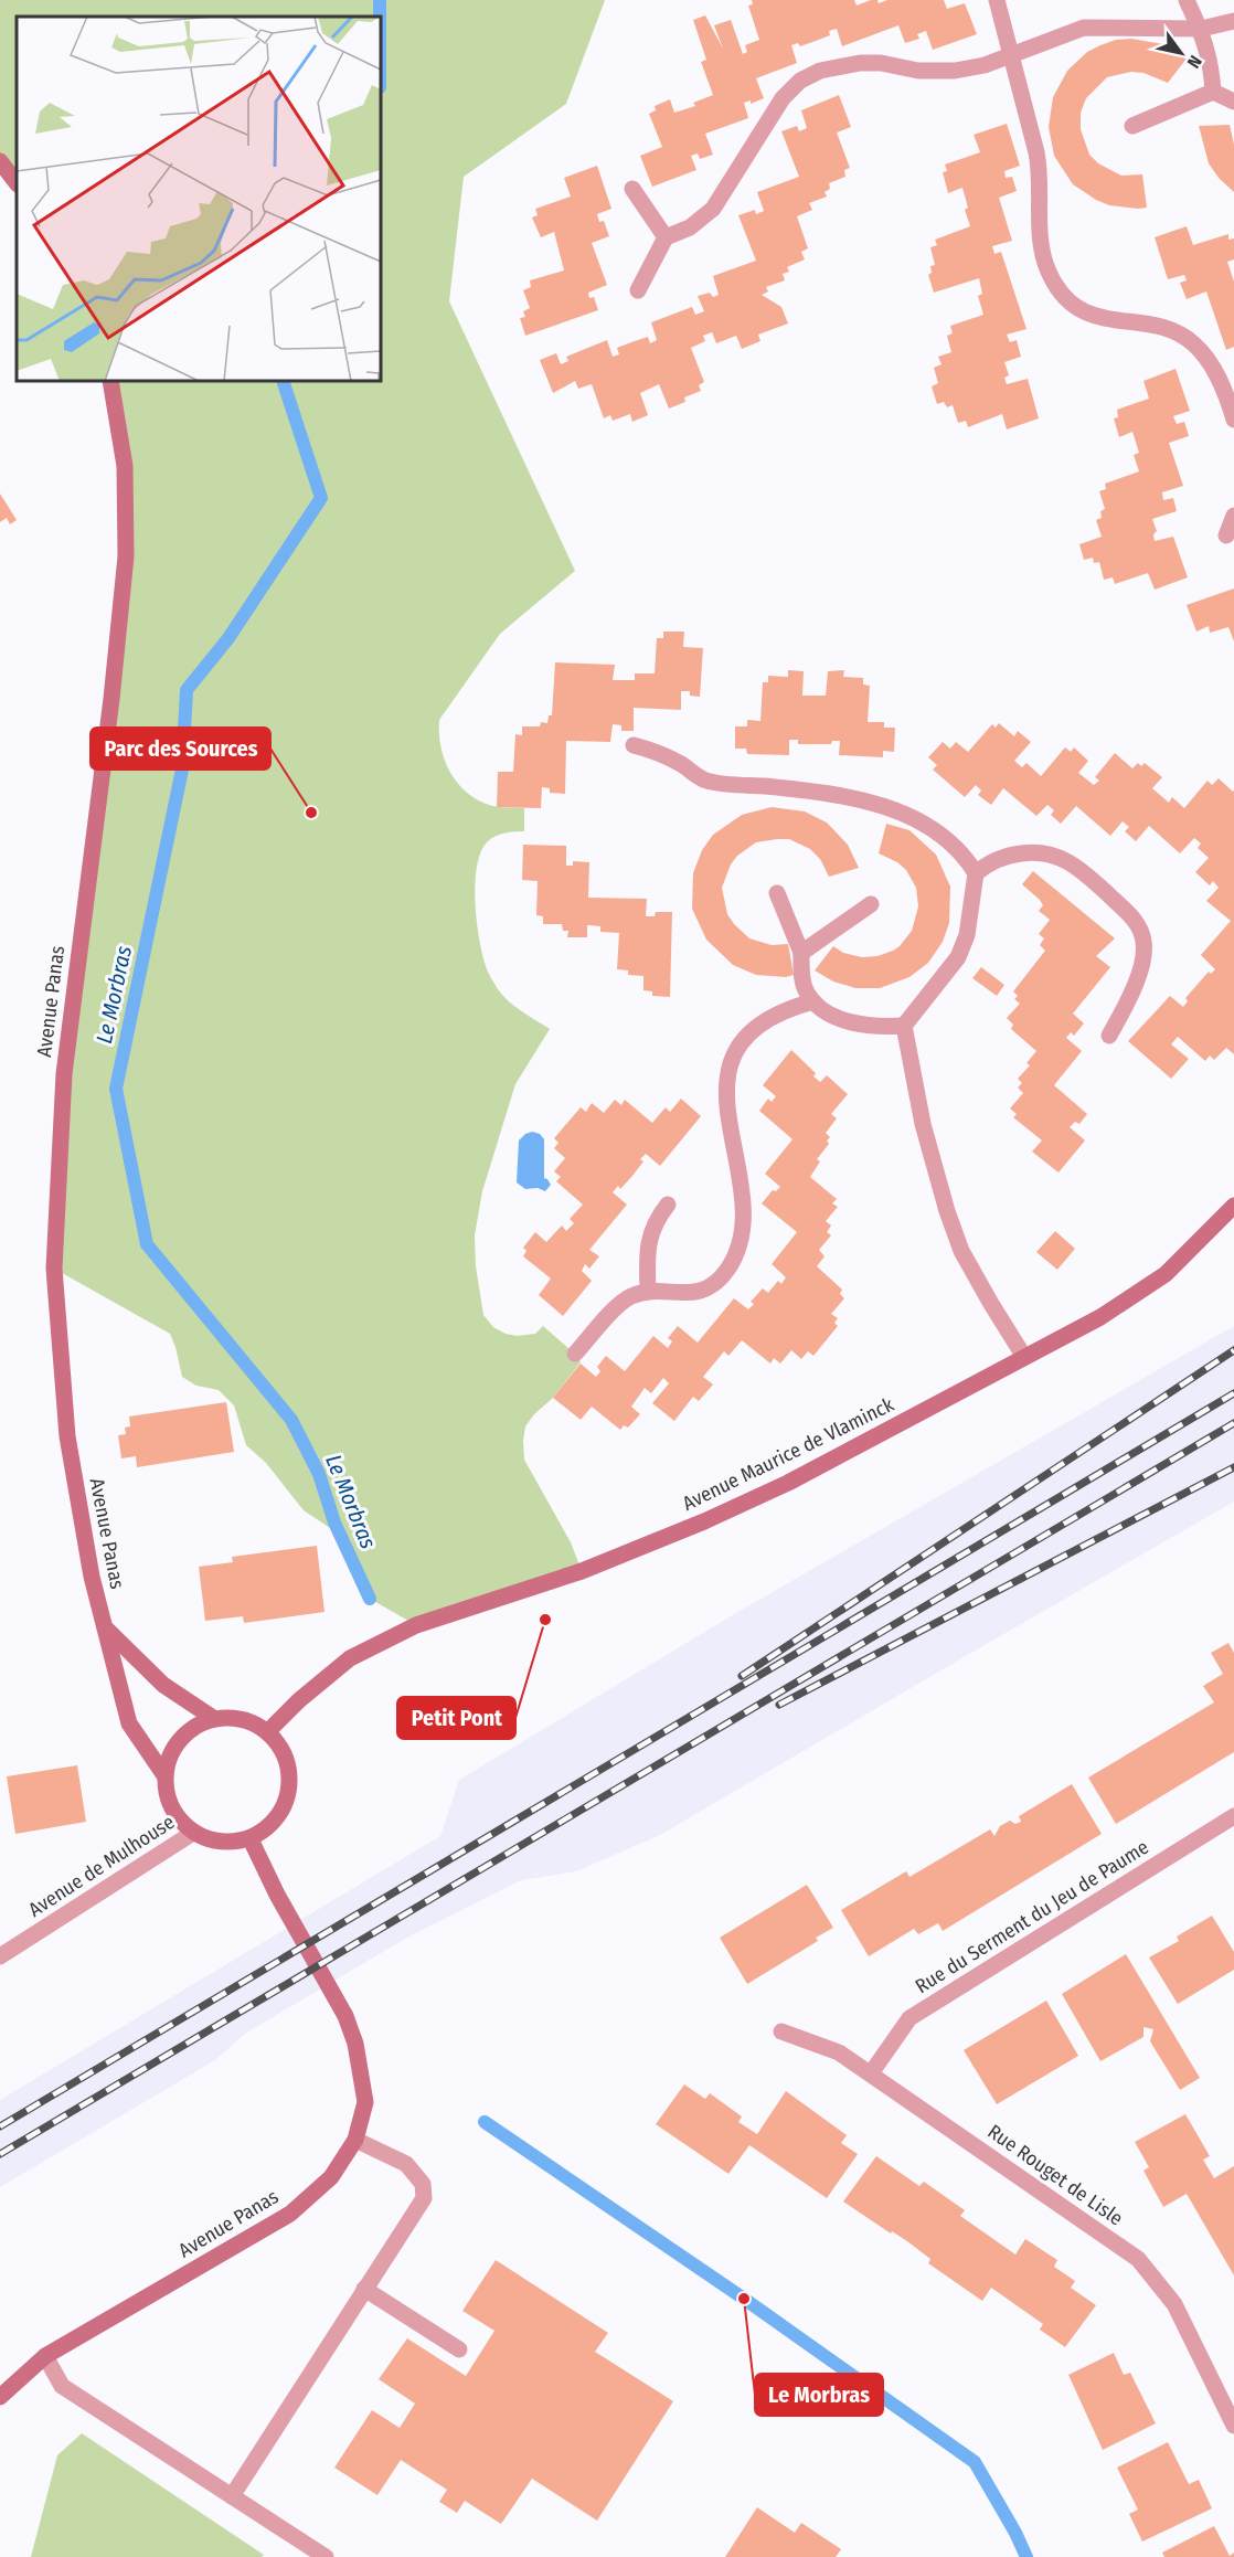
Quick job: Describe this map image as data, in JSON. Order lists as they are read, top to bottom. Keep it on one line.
{"streets":{"street":["Avenue Panas","Avenue Maurice de Vlaminck","Avenue de Mulhouse","Rue du Serment du Jeu de Paume","Rue Rouget de Lisle"]},"crossings":[["Avenue Panas","Avenue Maurice de Vlaminck"],["Avenue Panas","Avenue de Mulhouse"],["Avenue Maurice de Vlaminck","Avenue de Mulhouse"],["Rue du Serment du Jeu de Paume","Rue Rouget de Lisle"]],"water":["Le Morbras"],"places":["Parc des Sources","Petit Pont","Le Morbras"],"north":"bottom right"}
